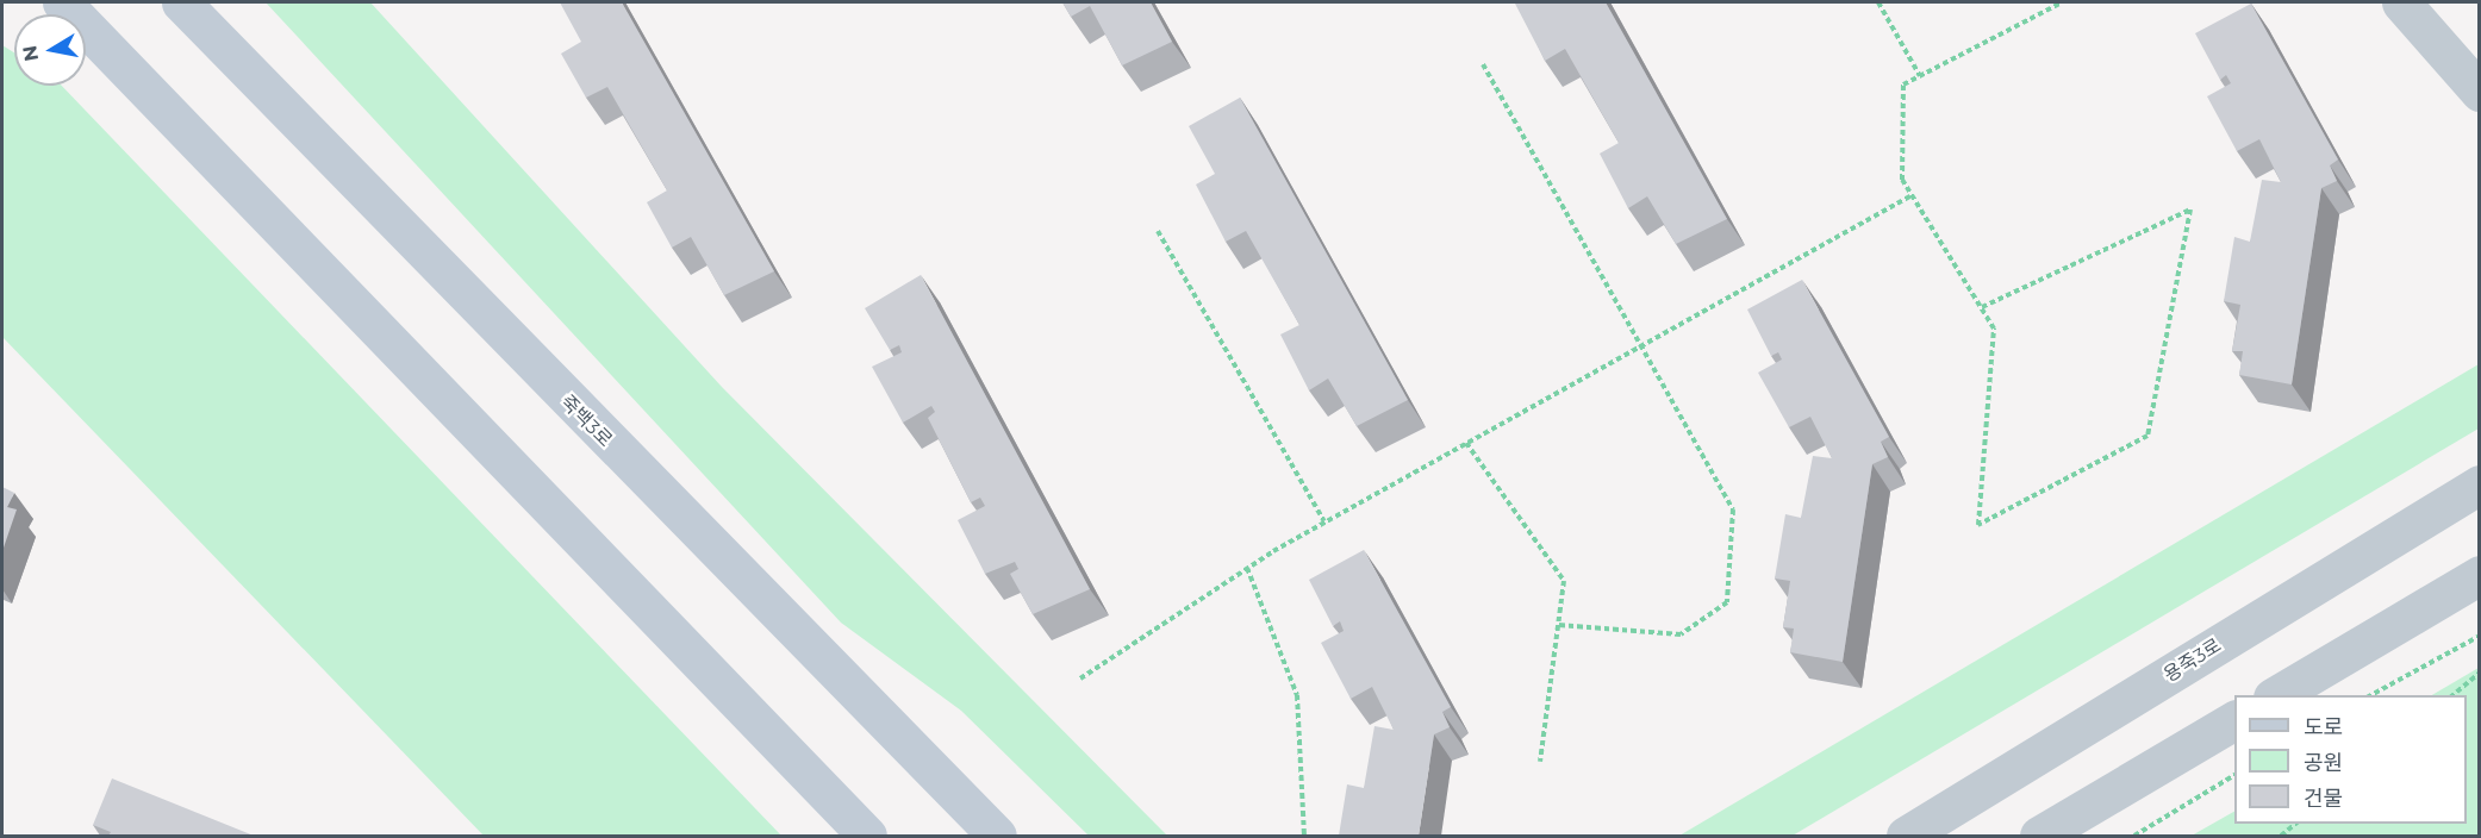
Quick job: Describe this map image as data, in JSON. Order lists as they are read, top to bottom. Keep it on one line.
{"streets":{"main road":["죽백3로"],"street":["용죽3로"]},"legend":["도로","공원","건물"],"north":"left"}
